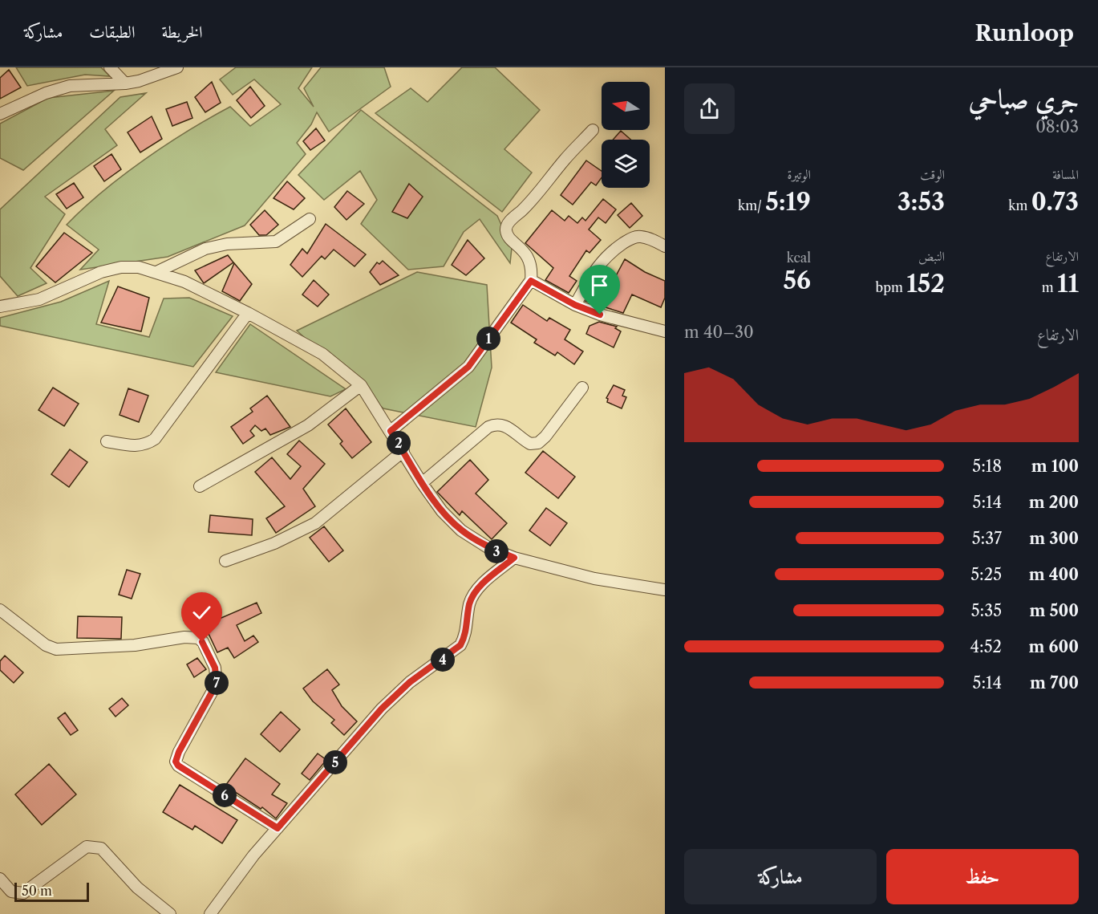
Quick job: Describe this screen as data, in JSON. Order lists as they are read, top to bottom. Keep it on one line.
{"scale_bar":"50 m","north":"left","page":{"header":"Runloop","nav":["الخريطة","الطبقات","مشاركة"],"heading":["جري صباحي","08:03"],"stats":[["المسافة","0.73 km"],["الوقت","3:53"],["الوتيرة","5:19 /km"],["الارتفاع","11 m"],["النبض","152 bpm"],["kcal","56"]],"chart":["الارتفاع","30–40 m"],"pins":["1","2","3","4","7","5","6"],"list":[{"name":"100 m","note":"5:18"},{"name":"200 m","note":"5:14"},{"name":"300 m","note":"5:37"},{"name":"400 m","note":"5:25"},{"name":"500 m","note":"5:35"},{"name":"600 m","note":"4:52"},{"name":"700 m","note":"5:14"}],"buttons":["حفظ","مشاركة"],"scale":"50 m"}}
